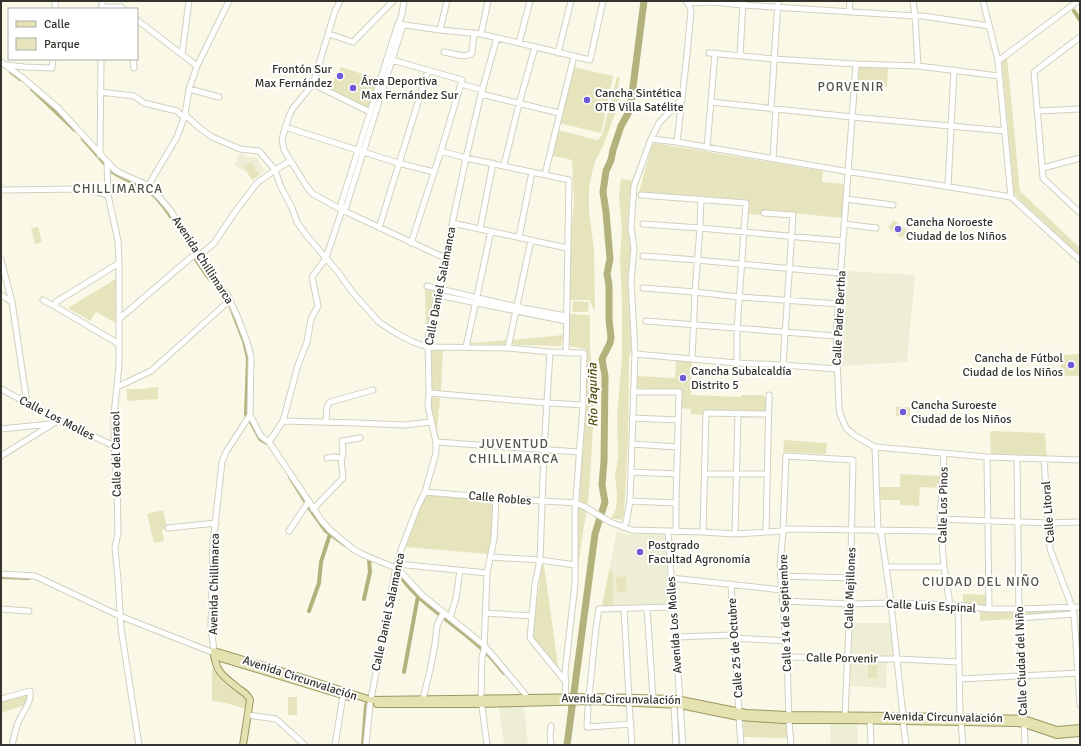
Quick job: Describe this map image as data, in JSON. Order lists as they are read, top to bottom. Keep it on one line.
{"streets":{"main road":["Avenida Chillimarca","Avenida Circunvalación"],"street":["Calle Daniel Salamanca","Calle Padre Bertha","Calle Los Molles","Calle del Caracol","Calle Robles","Calle Los Pinos","Calle Litoral","Calle Mejillones","Calle Luis Espinal","Calle 14 de Septiembre","Avenida Los Molles","Calle 25 de Octubre","Calle Porvenir","Calle Ciudad del Niño"]},"crossings":[["Avenida Chillimarca","Calle Daniel Salamanca"],["Avenida Chillimarca","Calle del Caracol"],["Avenida Chillimarca","Avenida Circunvalación"],["Calle Daniel Salamanca","Calle Robles"],["Calle Daniel Salamanca","Avenida Circunvalación"],["Calle Padre Bertha","Calle Los Pinos"],["Calle Padre Bertha","Calle Litoral"],["Calle Padre Bertha","Calle Ciudad del Niño"],["Calle Los Molles","Calle del Caracol"],["Calle del Caracol","Avenida Circunvalación"],["Calle Los Pinos","Calle Luis Espinal"],["Calle Litoral","Calle Luis Espinal"],["Calle Mejillones","Calle Luis Espinal"],["Calle Mejillones","Calle 14 de Septiembre"],["Calle Mejillones","Calle Porvenir"],["Calle Mejillones","Avenida Circunvalación"],["Calle Luis Espinal","Calle 14 de Septiembre"],["Calle Luis Espinal","Calle Ciudad del Niño"],["Calle 14 de Septiembre","Calle Porvenir"],["Calle 14 de Septiembre","Avenida Circunvalación"],["Avenida Los Molles","Avenida Circunvalación"],["Calle 25 de Octubre","Avenida Circunvalación"],["Calle Ciudad del Niño","Avenida Circunvalación"]],"districts":["PORVENIR","CHILLIMARCA","JUVENTUD CHILLIMARCA","CIUDAD DEL NIÑO"],"water":["Río Taquiña"],"places":["Frontón Sur Max Fernández","Área Deportiva Max Fernández Sur","Cancha Sintética OTB Villa Satélite","Cancha Noroeste Ciudad de los Niños","Cancha de Fútbol Ciudad de los Niños","Cancha Subalcaldía Distrito 5","Cancha Suroeste Ciudad de los Niños","Postgrado Facultad Agronomía"],"legend":["Calle","Parque"]}
